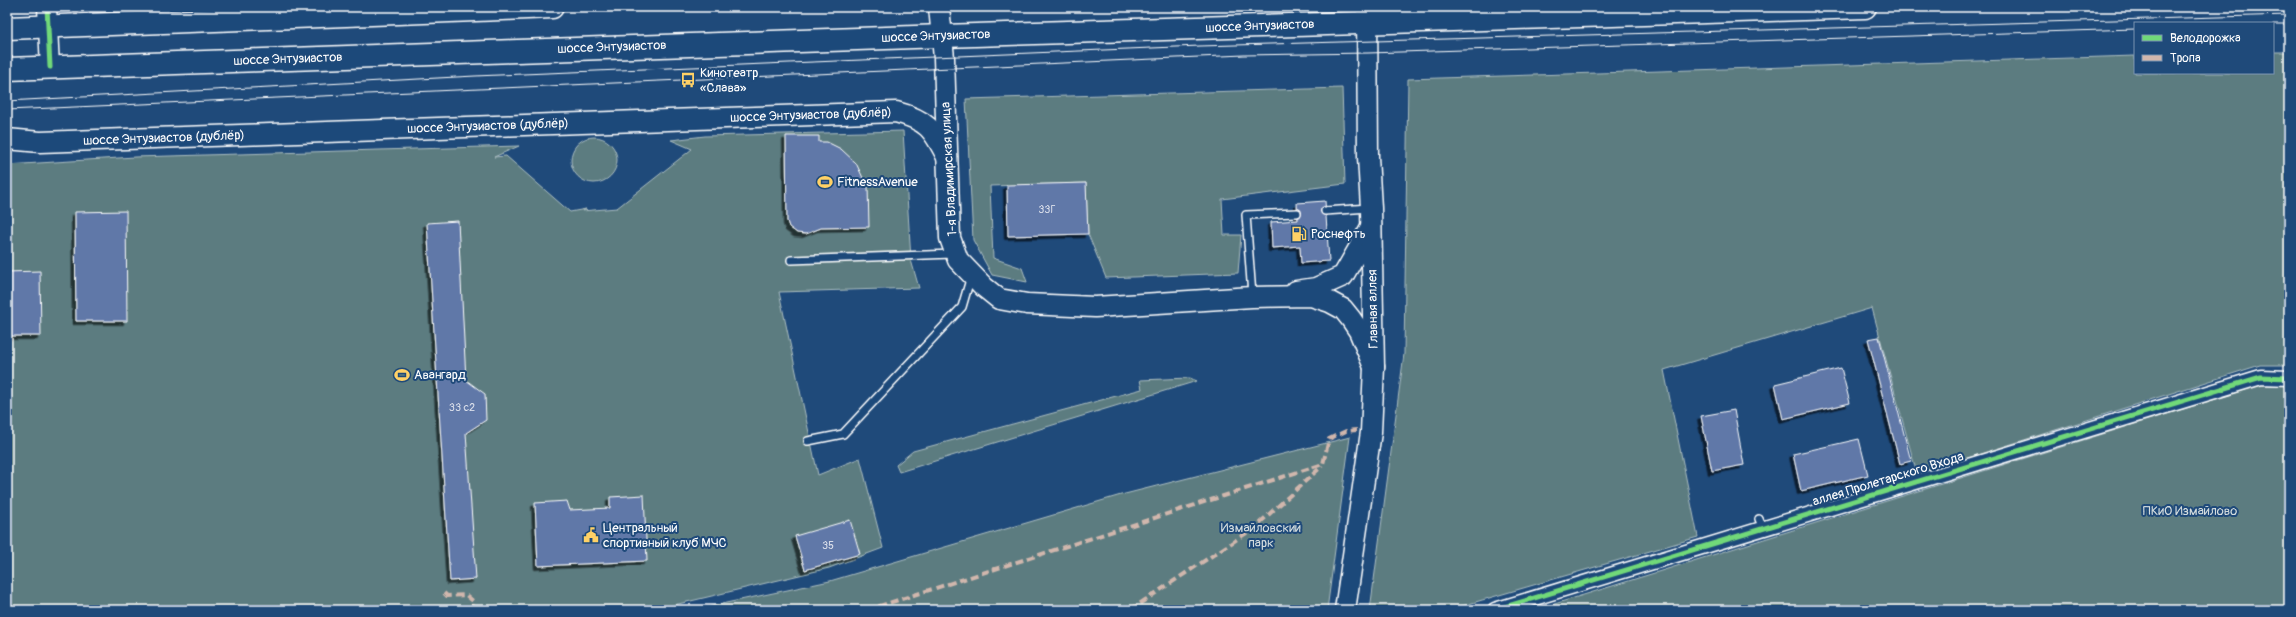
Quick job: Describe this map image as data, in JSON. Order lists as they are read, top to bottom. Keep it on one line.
{"streets":{"main road":["шоссе Энтузиастов","шоссе Энтузиастов (дублёр)","1-я Владимирская улица","Главная аллея"],"street":["аллея Пролетарского Входа"]},"crossings":[["шоссе Энтузиастов","1-я Владимирская улица"],["шоссе Энтузиастов","Главная аллея"],["шоссе Энтузиастов (дублёр)","1-я Владимирская улица"],["1-я Владимирская улица","Главная аллея"]],"parks":["ПКиО Измайлово","Измайловский парк"],"places":{"bus stop":["Кинотеатр «Слава»"],"sports":["FitnessAvenue","Авангард"],"fuel station":["Роснефть"],"public building":["Центральный спортивный клуб МЧС"]},"house_numbers":["33Г","33 с2","35"],"legend":["Велодорожка","Тропа"]}
